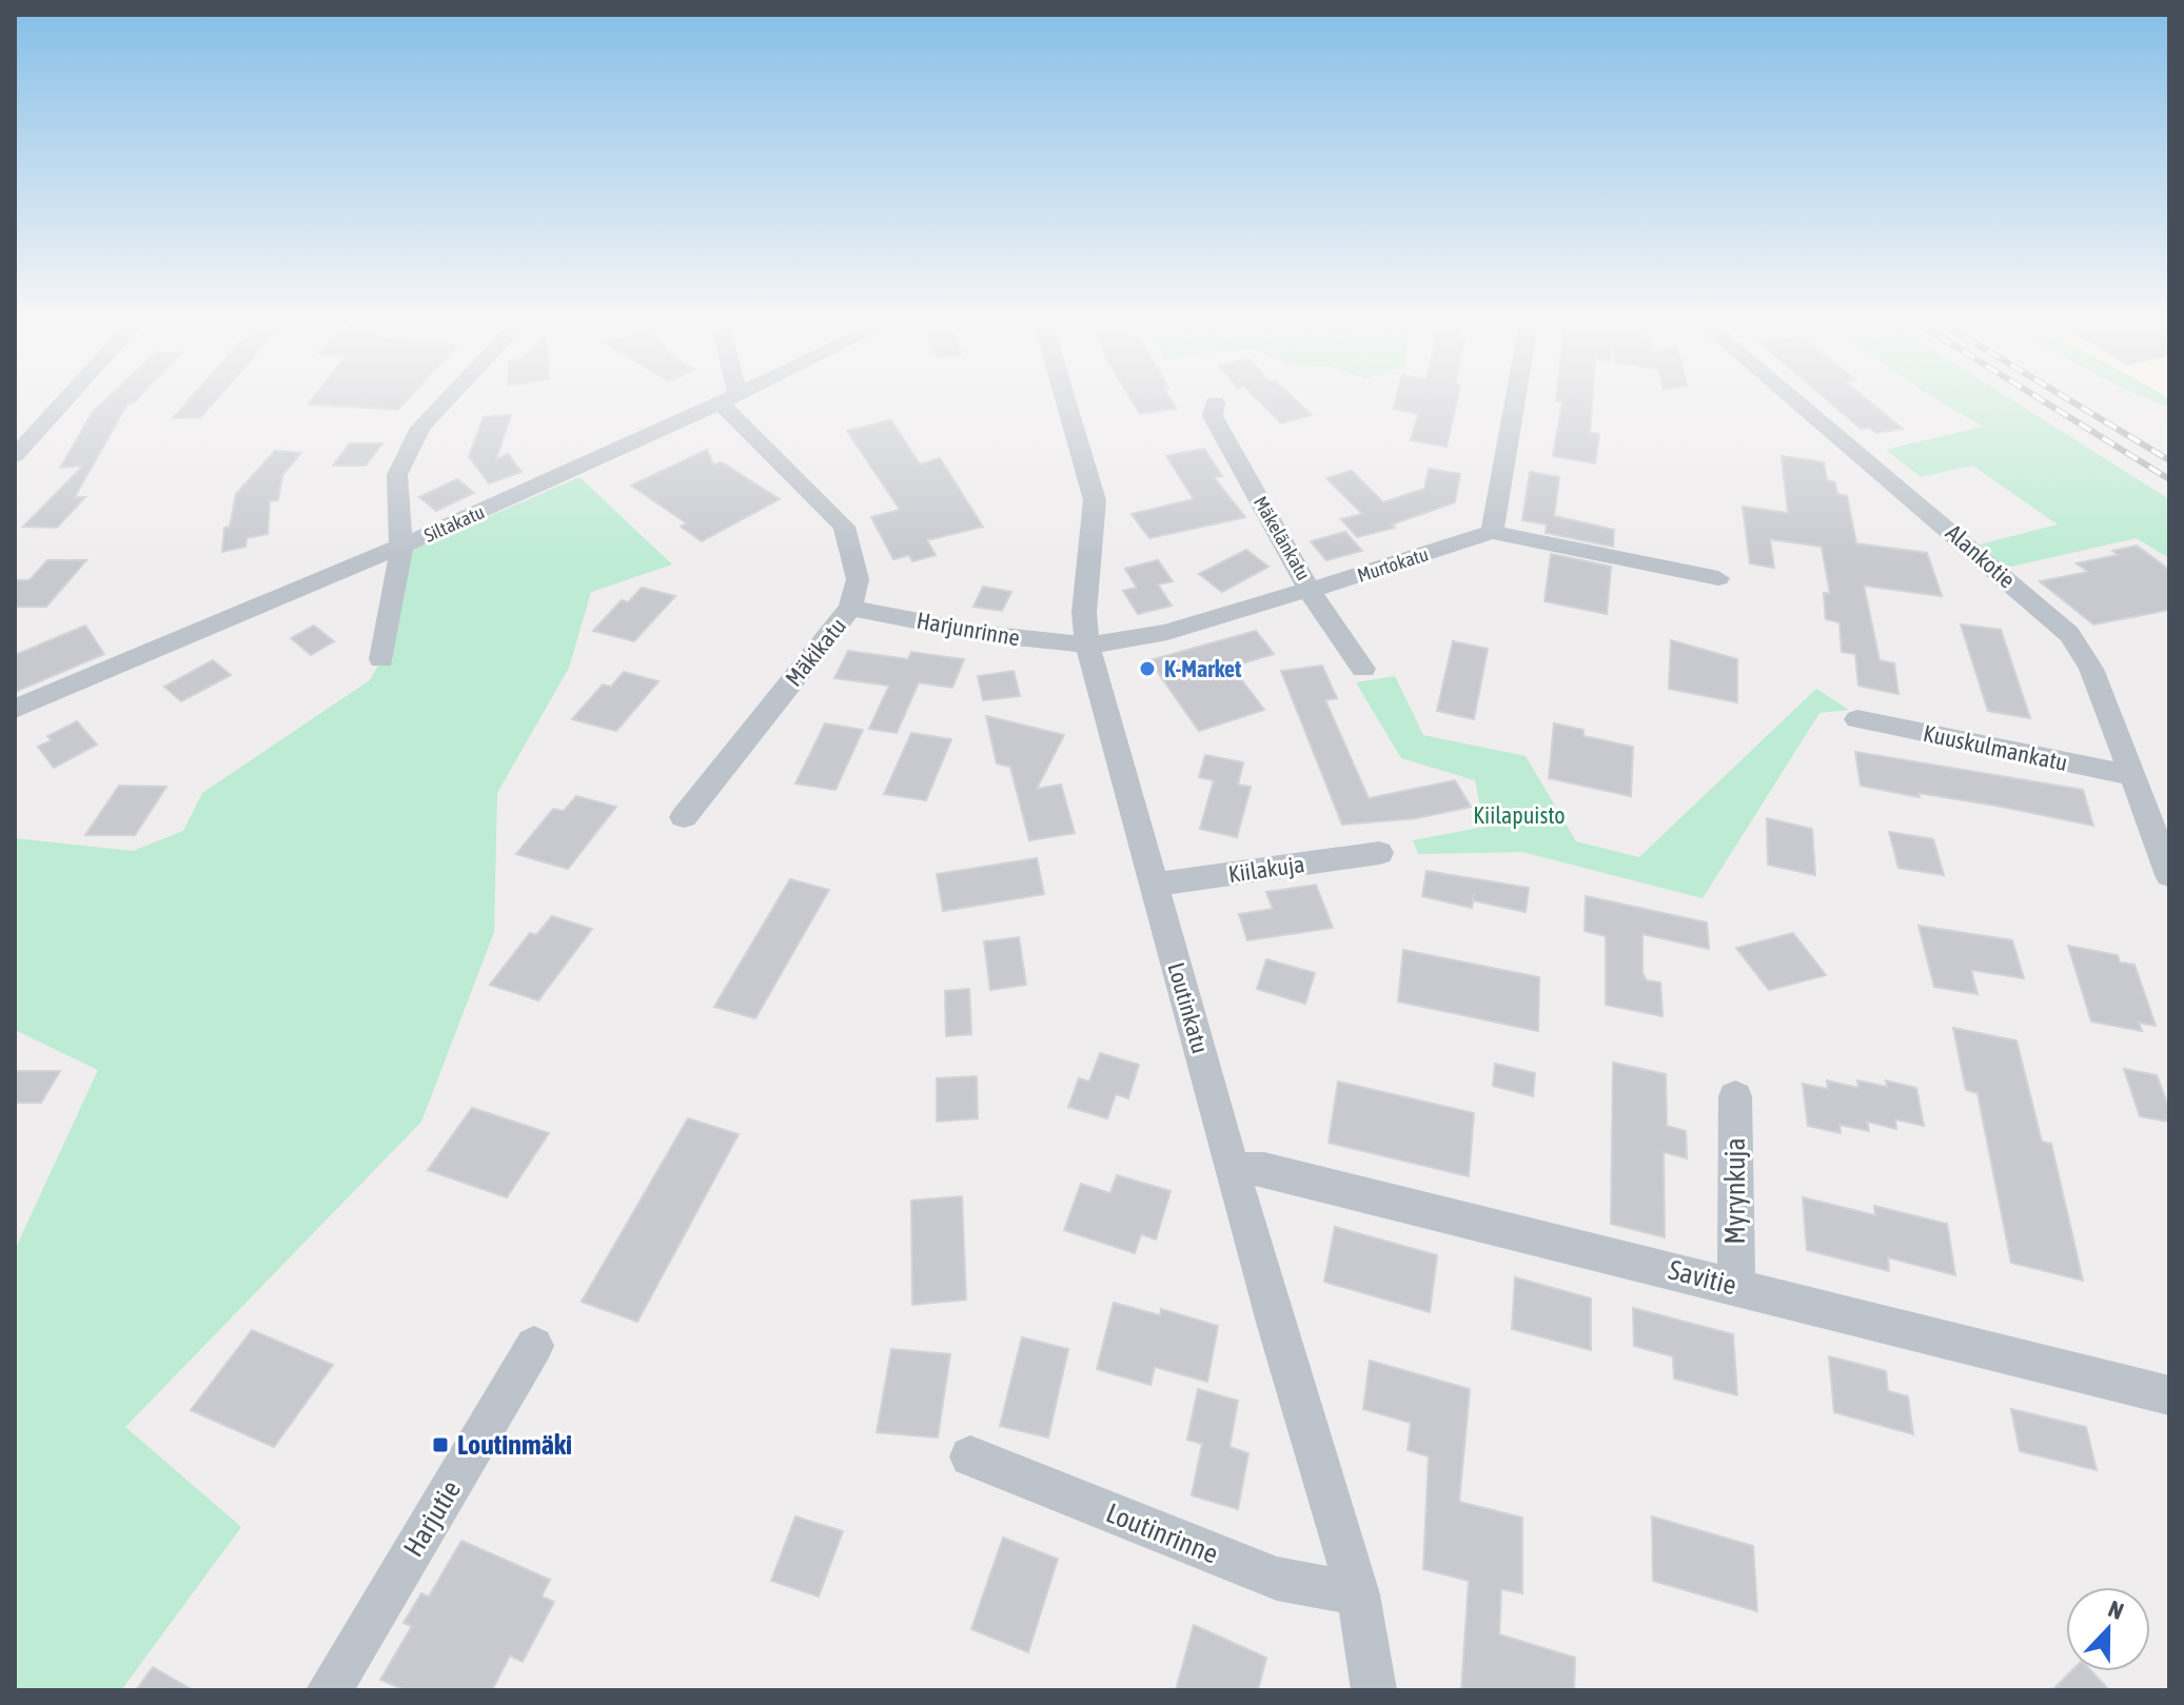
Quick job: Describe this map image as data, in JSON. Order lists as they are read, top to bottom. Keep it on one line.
{"streets":{"street":["Siltakatu","Mäkelänkatu","Alankotie","Murtokatu","Harjunrinne","Mäkikatu","Kuuskulmankatu","Kiilakuja","Loutinkatu","Myrynkuja","Savitie","Harjutie","Loutinrinne"]},"crossings":[["Mäkelänkatu","Murtokatu"],["Alankotie","Kuuskulmankatu"],["Murtokatu","Harjunrinne"],["Murtokatu","Loutinkatu"],["Harjunrinne","Mäkikatu"],["Harjunrinne","Loutinkatu"],["Kiilakuja","Loutinkatu"],["Loutinkatu","Savitie"],["Loutinkatu","Loutinrinne"],["Myrynkuja","Savitie"]],"parks":["Kiilapuisto"],"places":{"other":["K-Market"],"transit":["Loutinmäki"]},"north":"top"}
